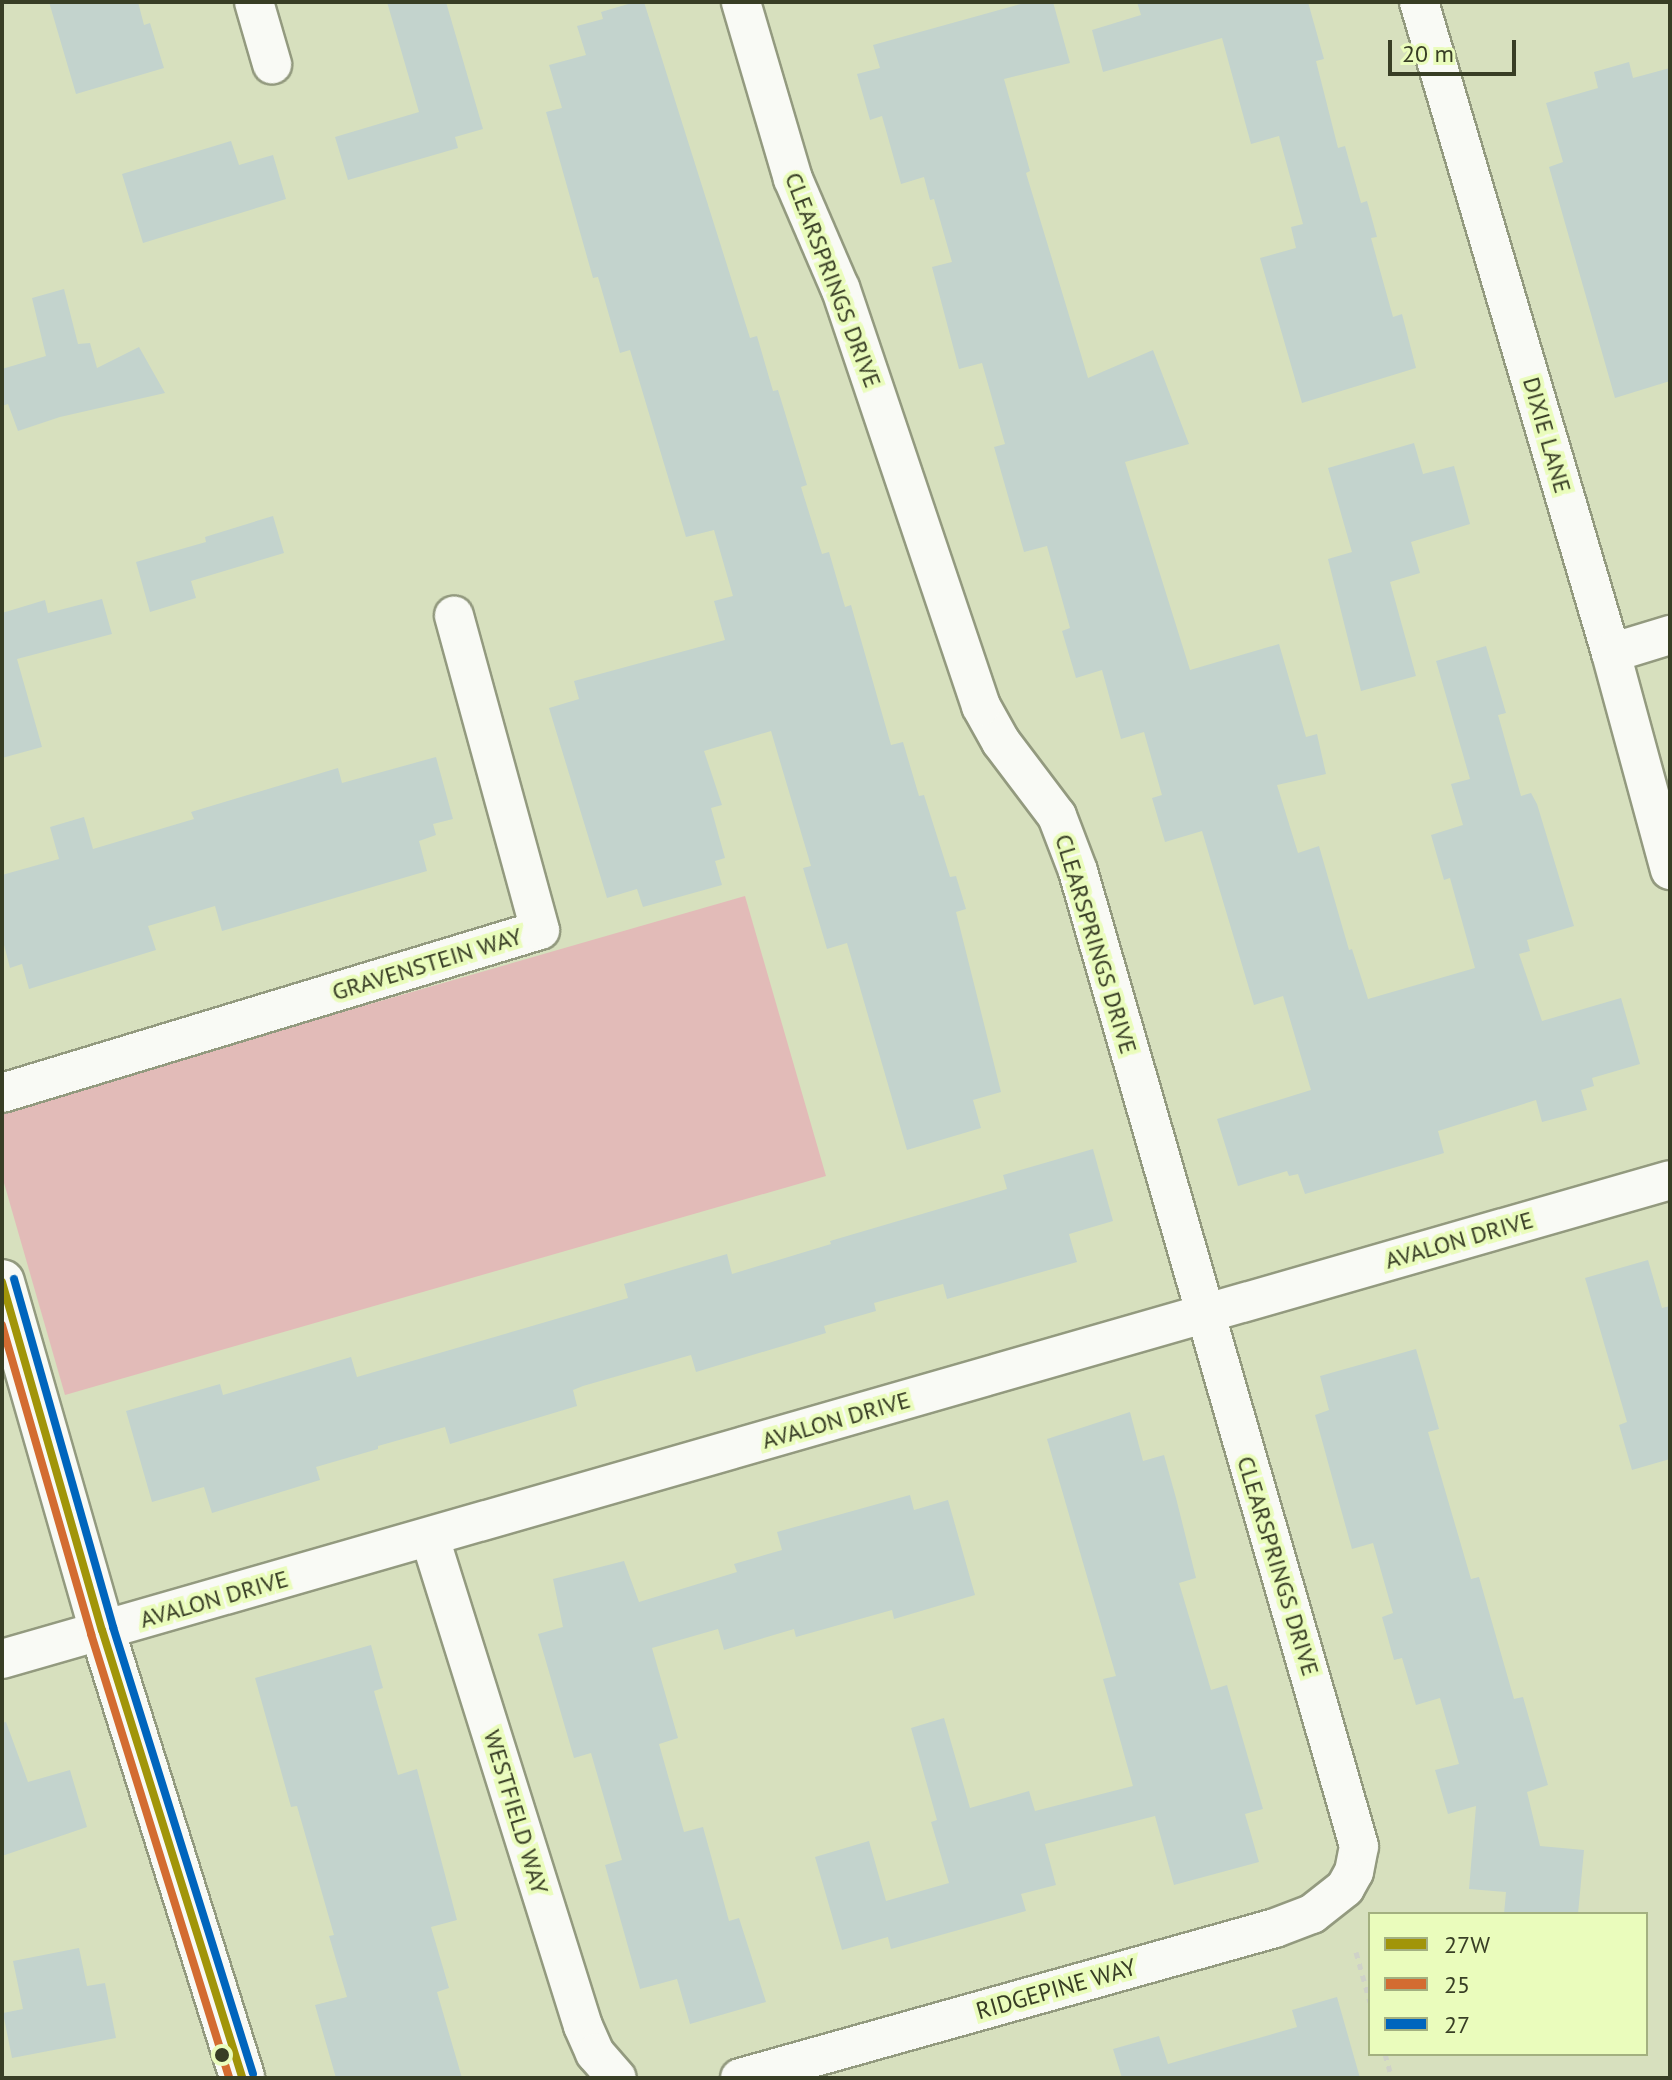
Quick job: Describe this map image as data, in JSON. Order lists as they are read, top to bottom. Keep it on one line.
{"streets":{"street":["CLEARSPRINGS DRIVE","DIXIE LANE","GRAVENSTEIN WAY","AVALON DRIVE","WESTFIELD WAY","RIDGEPINE WAY"]},"crossings":[["CLEARSPRINGS DRIVE","AVALON DRIVE"],["CLEARSPRINGS DRIVE","RIDGEPINE WAY"],["AVALON DRIVE","WESTFIELD WAY"]],"lines":["transit line 27","transit line 27W","transit line 25"],"legend":["27W","25","27"],"scale_bar":"20 m"}
